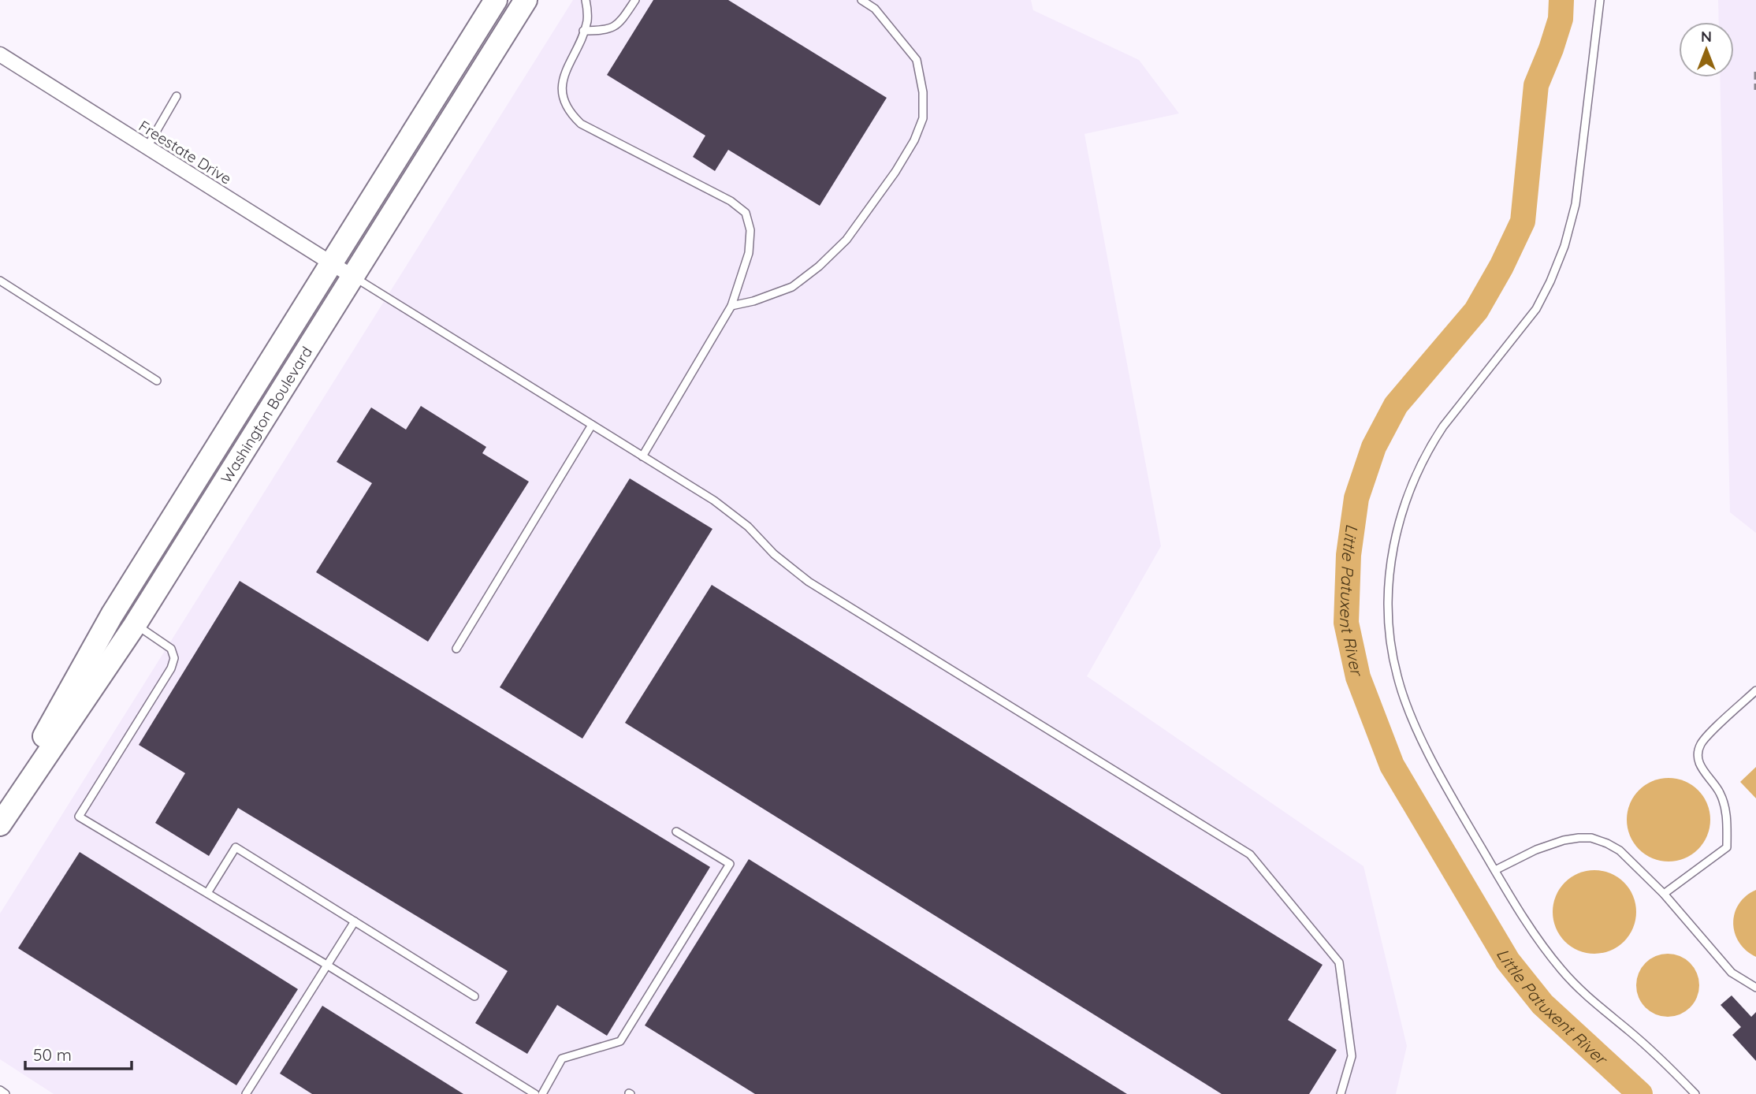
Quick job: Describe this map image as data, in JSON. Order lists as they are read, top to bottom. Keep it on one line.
{"streets":{"main road":["Washington Boulevard"],"street":["Freestate Drive"]},"crossings":[["Freestate Drive","Washington Boulevard"]],"water":["Little Patuxent River"],"scale_bar":"50 m","north":"top"}
